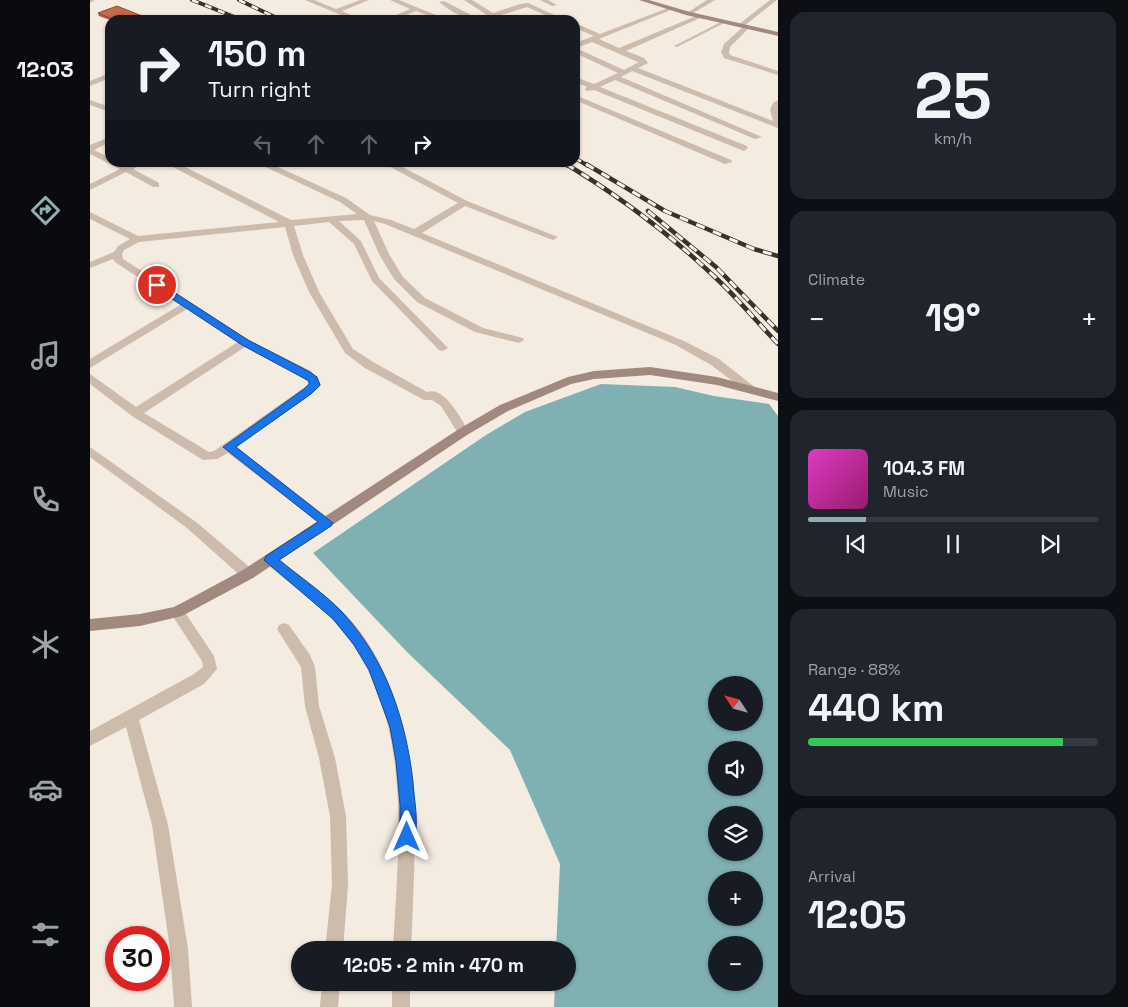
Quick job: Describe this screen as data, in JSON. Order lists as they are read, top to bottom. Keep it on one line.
{"north":"top left","page":{"tabs":"12:03","tile":[["25","km/h"],"Climate",["Range · 88%","440 km"],["Arrival","12:05"]],"turn":["150 m","Turn right"],"heat":["−","19°","+"],"song":["104.3 FM","Music"],"map_buttons":["+","−"],"limit":"30","trip":"12:05 · 2 min · 470 m"}}
